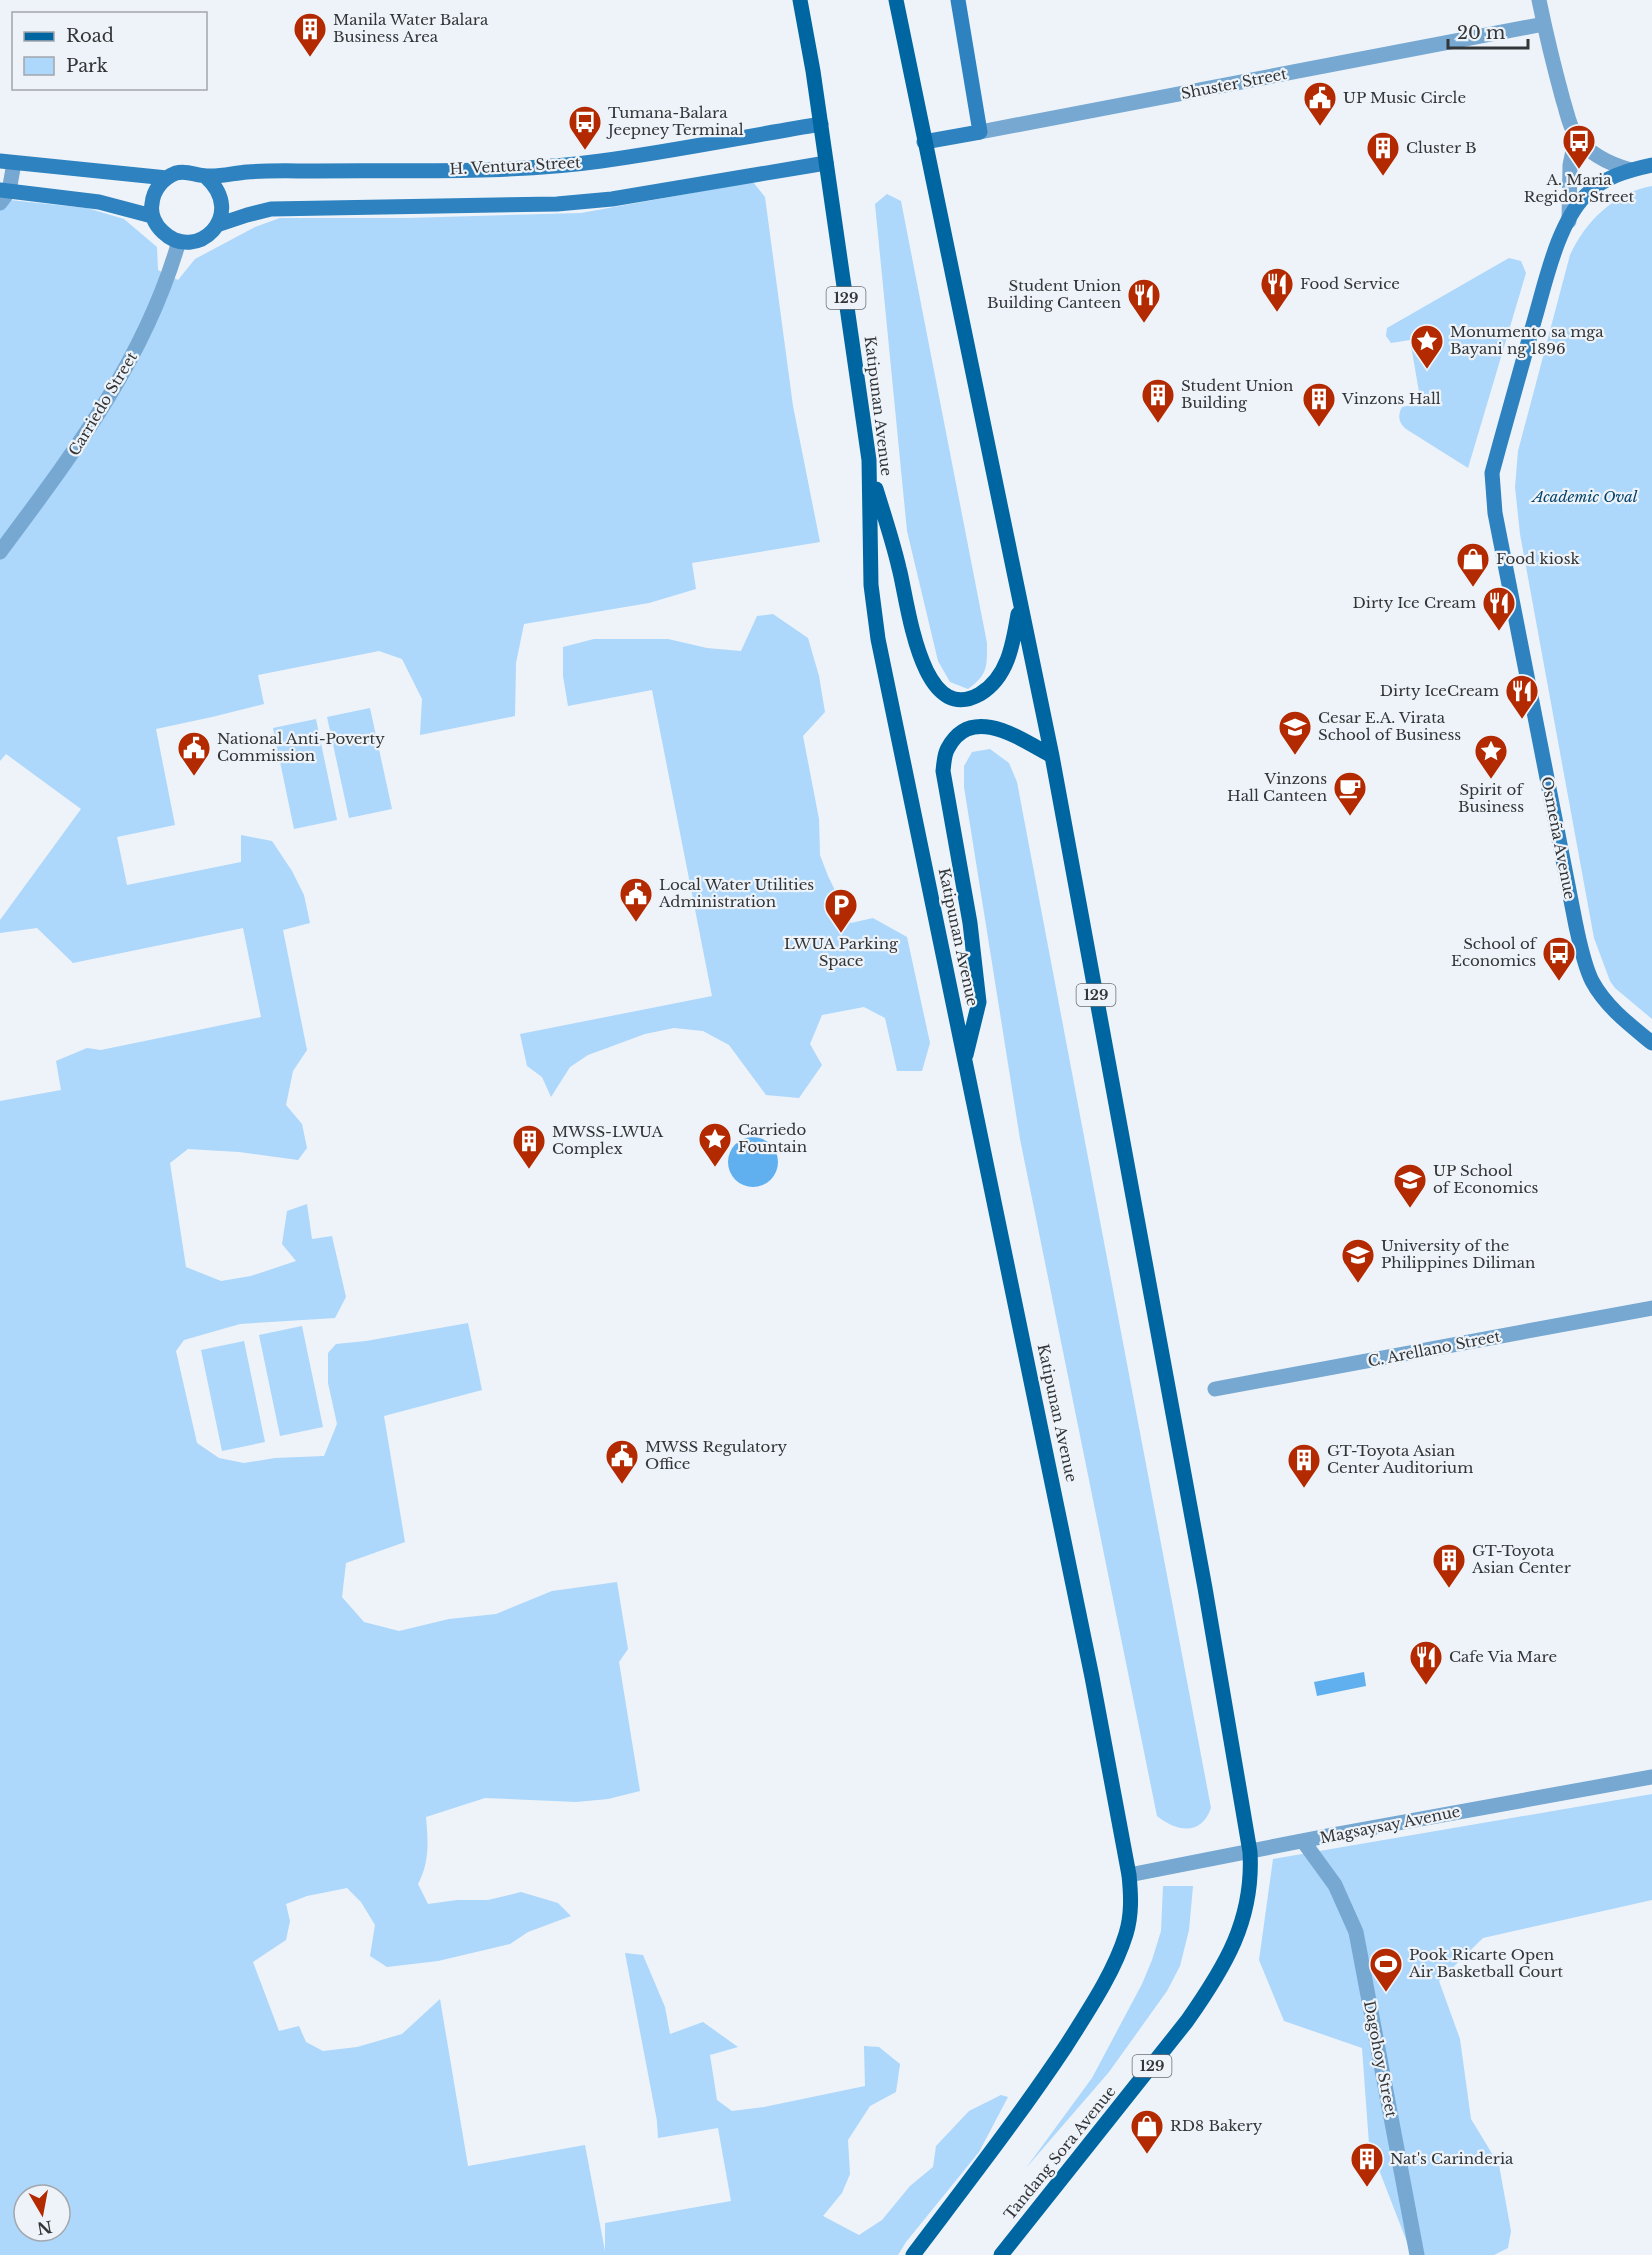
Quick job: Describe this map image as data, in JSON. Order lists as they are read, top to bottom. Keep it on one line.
{"streets":{"main road":["129","Katipunan Avenue","Tandang Sora Avenue"],"street":["Shuster Street","H. Ventura Street","Carriedo Street","Osmeña Avenue","C. Arellano Street","Magsaysay Avenue","Dagohoy Street"]},"crossings":[["Shuster Street","129"],["H. Ventura Street","Carriedo Street"],["H. Ventura Street","Katipunan Avenue"],["129","Katipunan Avenue"],["129","Magsaysay Avenue"],["129","Tandang Sora Avenue"],["Katipunan Avenue","Magsaysay Avenue"],["Magsaysay Avenue","Dagohoy Street"],["Magsaysay Avenue","Tandang Sora Avenue"]],"parks":["Academic Oval"],"places":{"building":["Manila Water Balara Business Area","Cluster B","Student Union Building","Vinzons Hall","MWSS-LWUA Complex","GT-Toyota Asian Center Auditorium","GT-Toyota Asian Center","Nat's Carinderia"],"public building":["UP Music Circle","National Anti-Poverty Commission","Local Water Utilities Administration","MWSS Regulatory Office"],"bus stop":["Tumana-Balara Jeepney Terminal","A. Maria Regidor Street","School of Economics"],"restaurant":["Food Service","Student Union Building Canteen","Dirty Ice Cream","Dirty IceCream","Cafe Via Mare"],"place":["Monumento sa mga Bayani ng 1896","Spirit of Business","Carriedo Fountain"],"shop":["Food kiosk","RD8 Bakery"],"school or university":["Cesar E.A. Virata School of Business","UP School of Economics","University of the Philippines Diliman"],"cafe":["Vinzons Hall Canteen"],"parking":["LWUA Parking Space"],"sports":["Pook Ricarte Open Air Basketball Court"]},"legend":["Road","Park"],"scale_bar":"20 m","north":"bottom"}
